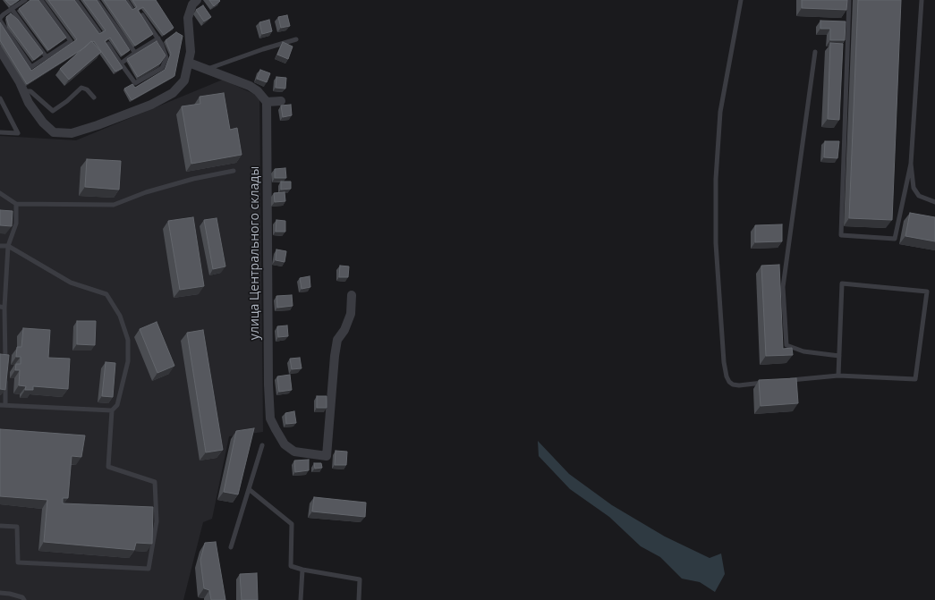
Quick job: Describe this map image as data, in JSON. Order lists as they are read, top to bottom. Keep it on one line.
{"streets":{"street":["улица Центрального склады"]}}
